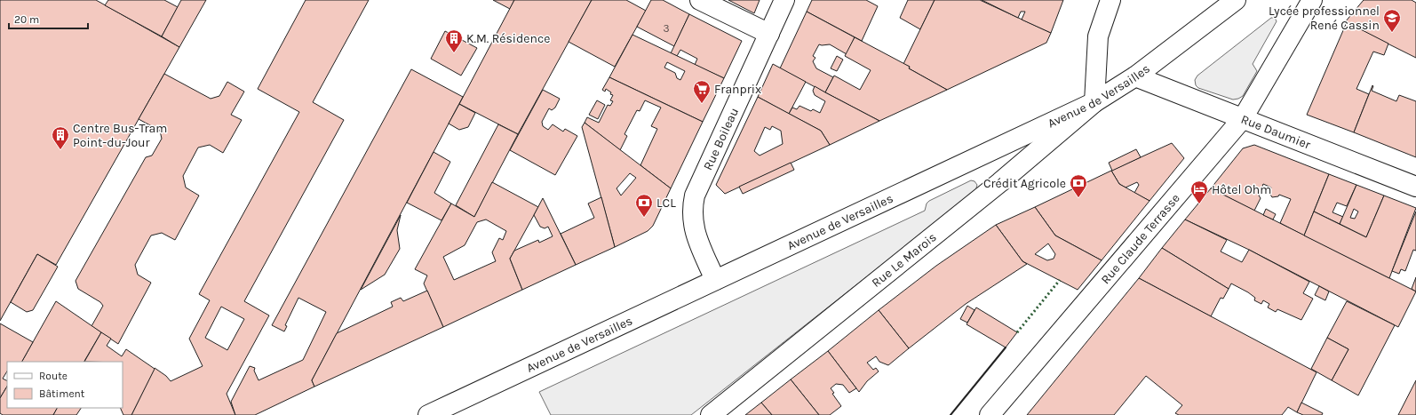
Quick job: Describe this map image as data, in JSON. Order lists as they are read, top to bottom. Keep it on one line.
{"streets":{"street":["Avenue de Versailles","Rue Daumier","Rue Boileau","Rue Claude Terrasse","Rue Le Marois"]},"crossings":[["Avenue de Versailles","Rue Daumier"],["Avenue de Versailles","Rue Boileau"],["Avenue de Versailles","Rue Le Marois"],["Rue Daumier","Rue Claude Terrasse"]],"places":{"school or university":["Lycée professionnel René Cassin"],"building":["K.M. Résidence","Centre Bus-Tram Point-du-Jour"],"supermarket":["Franprix"],"bank":["Crédit Agricole","LCL"],"hotel":["Hôtel Ohm"]},"house_numbers":["3"],"legend":["Route","Bâtiment"],"scale_bar":"20 m"}
